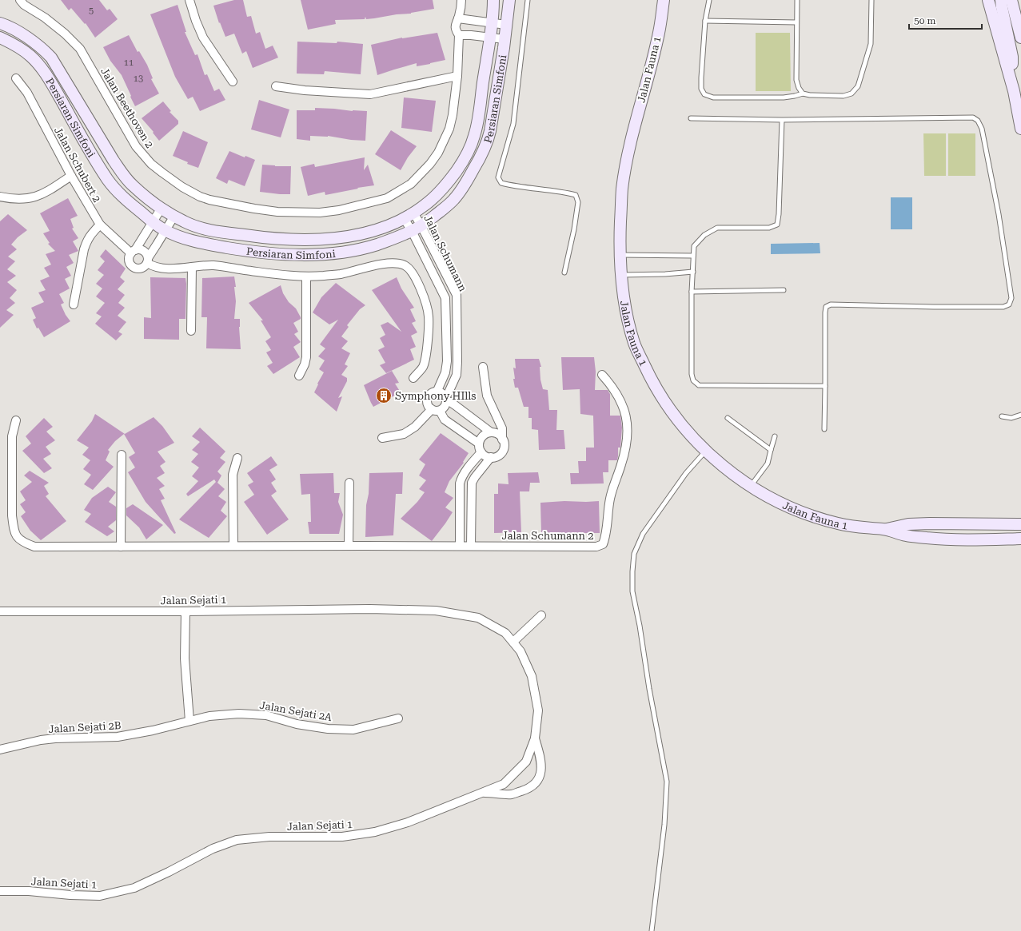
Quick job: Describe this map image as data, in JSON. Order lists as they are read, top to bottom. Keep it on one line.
{"streets":{"street":["Jalan Fauna 1","Persiaran Simfoni","Jalan Beethoven 2","Jalan Schubert 2","Jalan Schumann","Jalan Schumann 2","Jalan Sejati 1","Jalan Sejati 2A","Jalan Sejati 2B"]},"crossings":[["Persiaran Simfoni","Jalan Schumann"],["Jalan Sejati 2A","Jalan Sejati 2B"]],"places":{"building":["Symphony HIlls"]},"house_numbers":["5","11","13"],"scale_bar":"50 m"}
